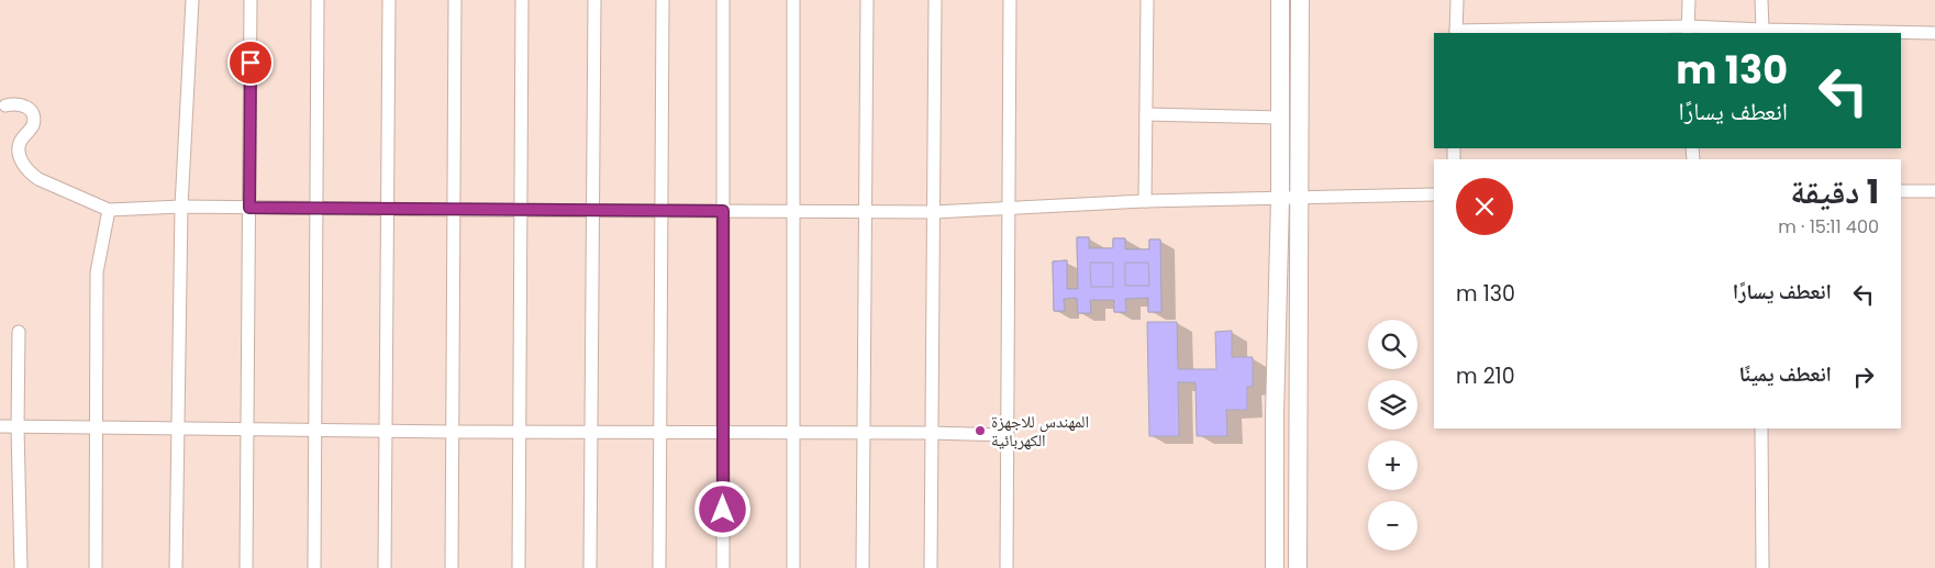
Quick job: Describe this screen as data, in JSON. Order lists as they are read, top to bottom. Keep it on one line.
{"places":["المهندس للاجهزة الكهربائية"],"page":{"turn":["130 m","انعطف يسارًا"],"heading":["1 دقيقة","400 m · 15:11"],"list":[{"name":"انعطف يسارًا","value":"130 m"},{"name":"انعطف يمينًا","value":"210 m"}],"map_buttons":["+","−"]}}
